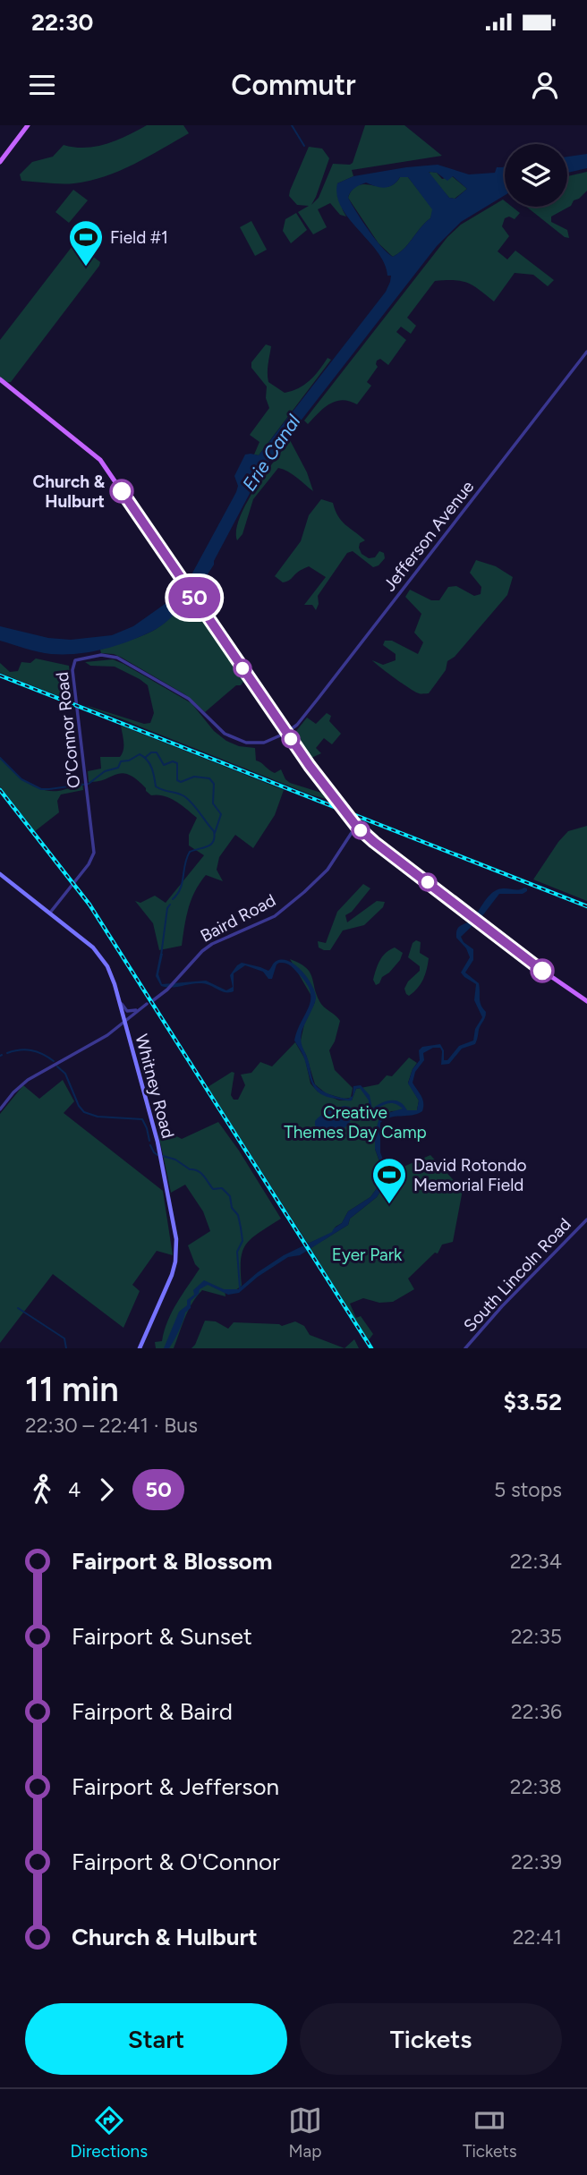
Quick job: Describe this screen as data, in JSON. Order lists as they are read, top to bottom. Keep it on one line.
{"streets":{"main road":["Whitney Road"],"street":["Jefferson Avenue","O'Connor Road","Baird Road","South Lincoln Road"]},"crossings":[["Jefferson Avenue","O'Connor Road"],["O'Connor Road","Whitney Road"]],"water":["Erie Canal"],"parks":["Creative Themes Day Camp","Eyer Park"],"places":{"sports":["Field #1","David Rotondo Memorial Field"],"other":["Church & Hulburt"]},"lines":["bus line 50"],"page":{"status":"22:30","header":"Commutr","on_map":"50","heading":["11 min","22:30 – 22:41 · Bus","$3.52"],"legs":["4","50","5 stops"],"list":[{"name":"Fairport & Blossom","value":"22:34"},{"name":"Fairport & Sunset","value":"22:35"},{"name":"Fairport & Baird","value":"22:36"},{"name":"Fairport & Jefferson","value":"22:38"},{"name":"Fairport & O'Connor","value":"22:39"},{"name":"Church & Hulburt","value":"22:41"}],"buttons":["Start","Tickets"],"tabs":["Directions","Map","Tickets"]}}
